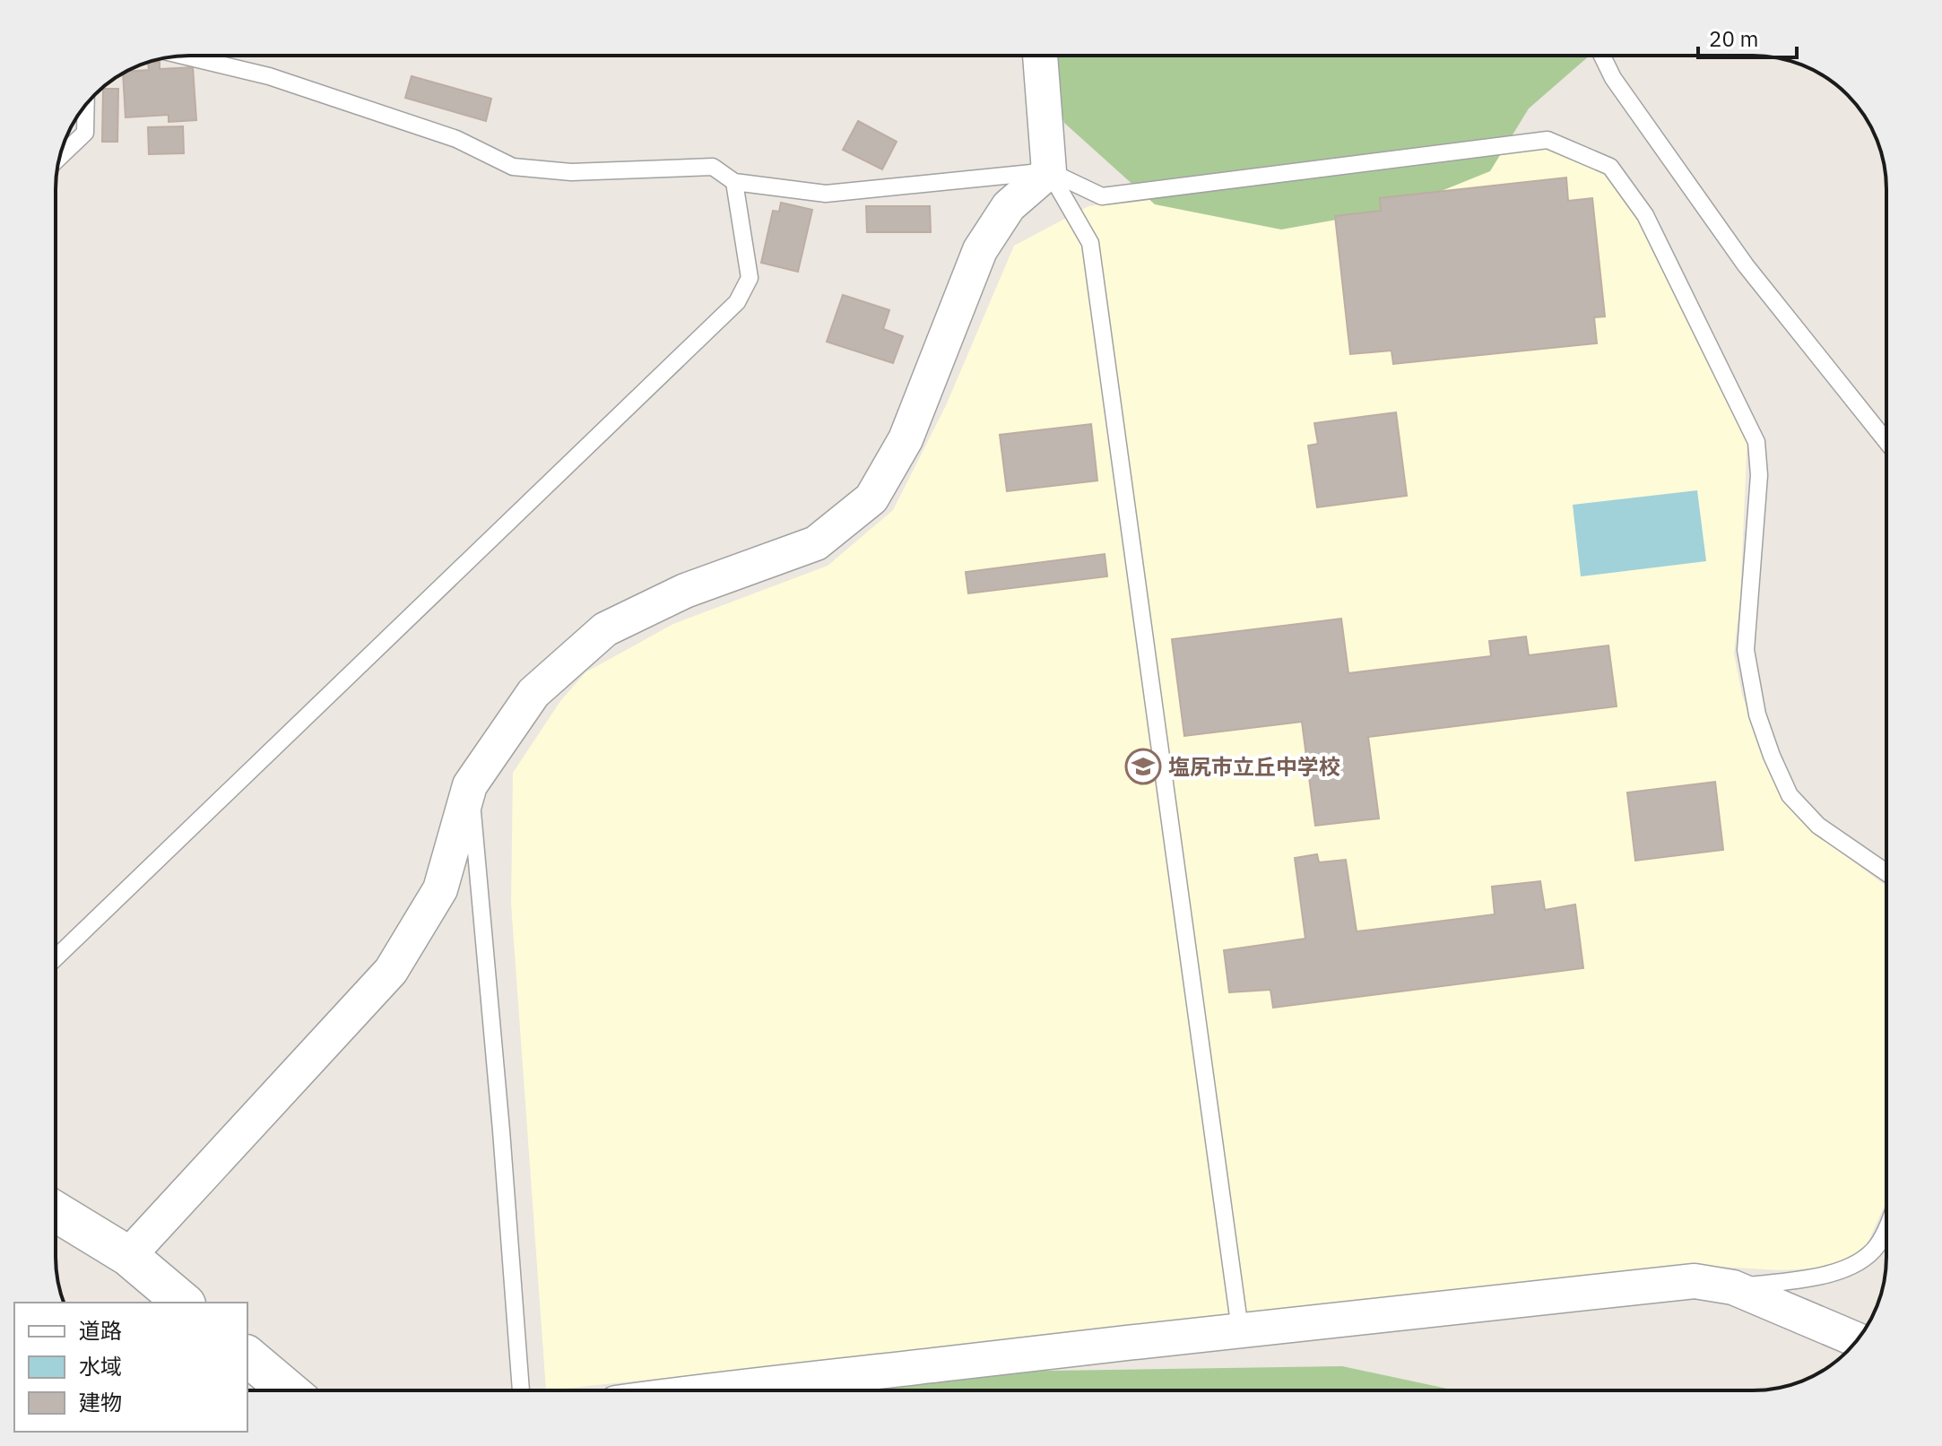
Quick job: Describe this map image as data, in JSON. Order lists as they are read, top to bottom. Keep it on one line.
{"places":{"school or university":["塩尻市立丘中学校"]},"legend":["道路","水域","建物"],"scale_bar":"20 m"}
